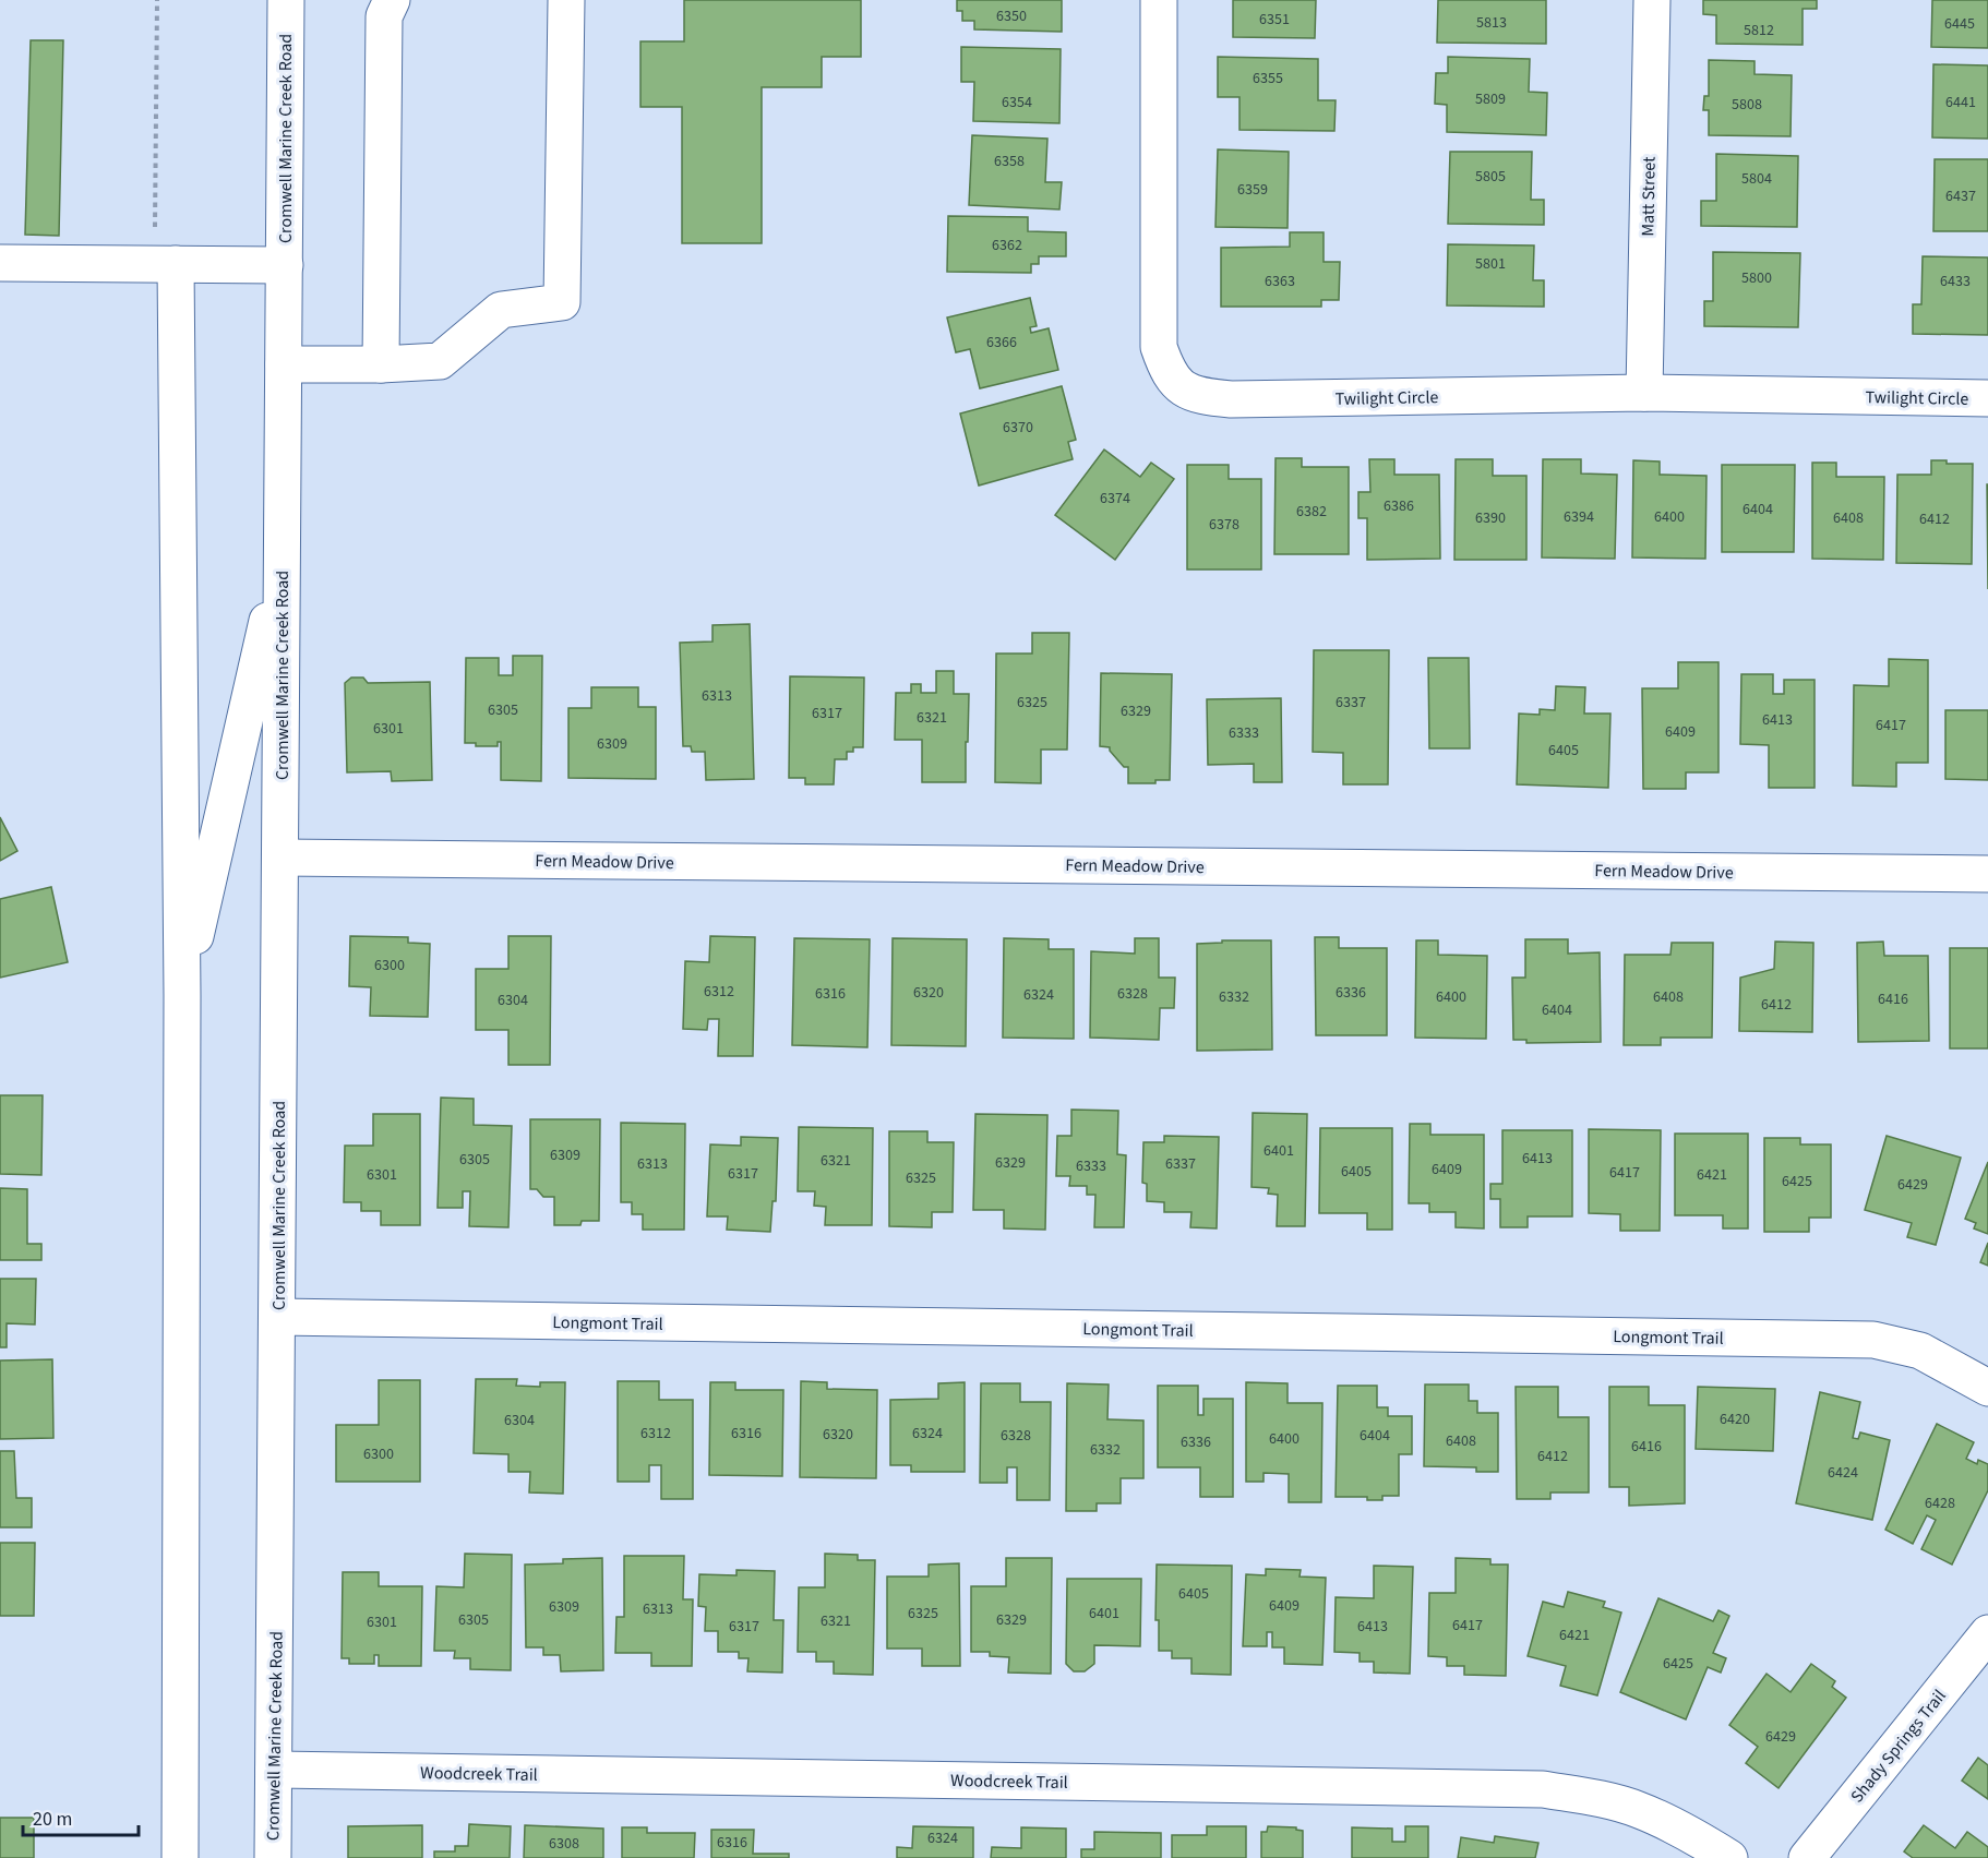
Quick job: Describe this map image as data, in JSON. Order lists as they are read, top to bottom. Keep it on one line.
{"streets":{"street":["Cromwell Marine Creek Road","Matt Street","Twilight Circle","Fern Meadow Drive","Longmont Trail","Shady Springs Trail","Woodcreek Trail"]},"crossings":[["Cromwell Marine Creek Road","Fern Meadow Drive"],["Cromwell Marine Creek Road","Longmont Trail"],["Cromwell Marine Creek Road","Woodcreek Trail"],["Matt Street","Twilight Circle"]],"house_numbers":["6350","6351","5813","6445","5812","6355","5809","6354","6441","5808","6358","5805","5804","6359","6437","6362","5801","5800","6363","6433","6366","6370","6374","6386","6404","6382","6394","6400","6390","6408","6412","6378","6313","6325","6337","6305","6329","6317","6321","6413","6417","6301","6409","6333","6309","6405","6300","6312","6320","6336","6316","6328","6324","6332","6400","6408","6416","6304","6412","6404","6401","6309","6413","6305","6321","6329","6313","6337","6333","6409","6405","6417","6317","6301","6421","6325","6425","6429","6420","6304","6312","6316","6324","6320","6328","6404","6400","6408","6336","6416","6332","6300","6412","6424","6428","6405","6409","6309","6313","6325","6401","6305","6329","6321","6301","6417","6317","6413","6421","6425","6429","6324","6316","6308"],"scale_bar":"20 m"}
